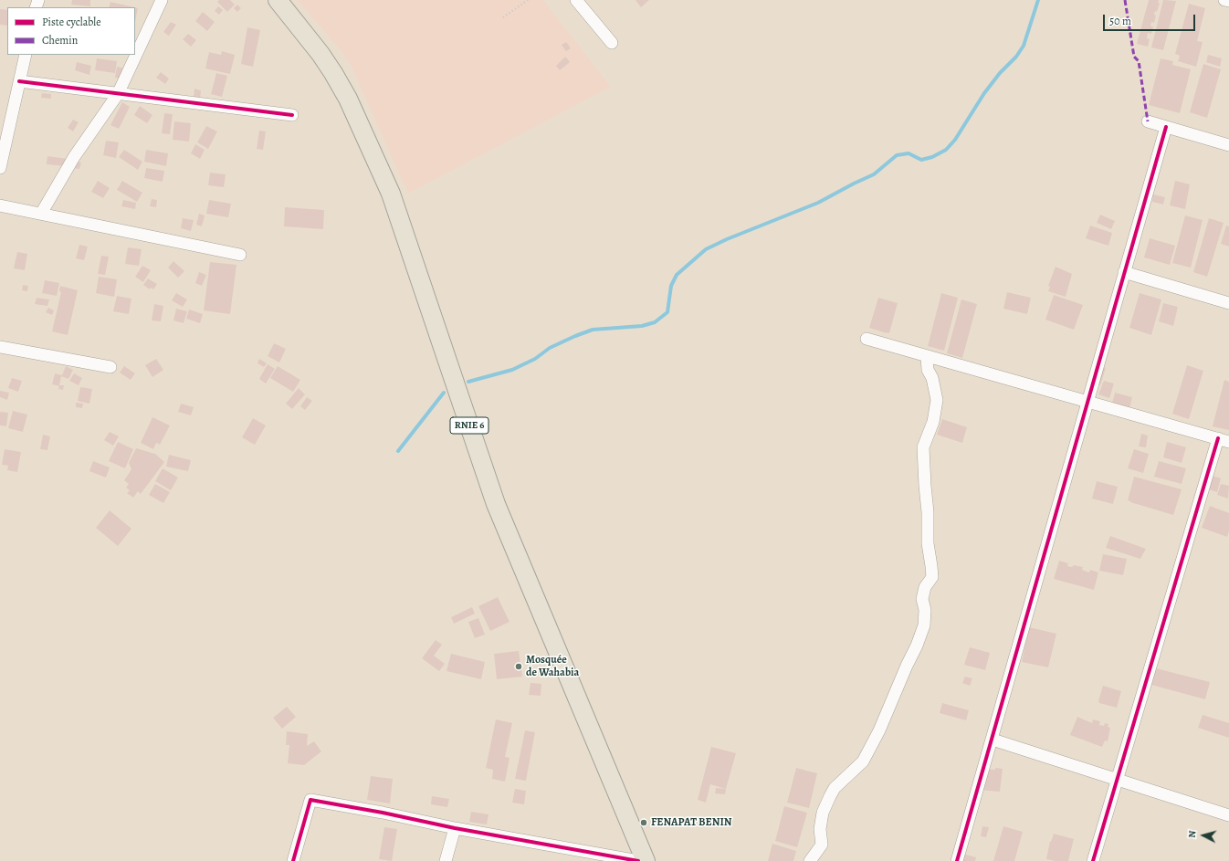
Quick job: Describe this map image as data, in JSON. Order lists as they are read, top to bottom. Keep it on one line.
{"streets":{"main road":["RNIE 6"]},"places":["Mosquée de Wahabia","FENAPAT BENIN"],"legend":["Piste cyclable","Chemin"],"scale_bar":"50 m","north":"left"}
